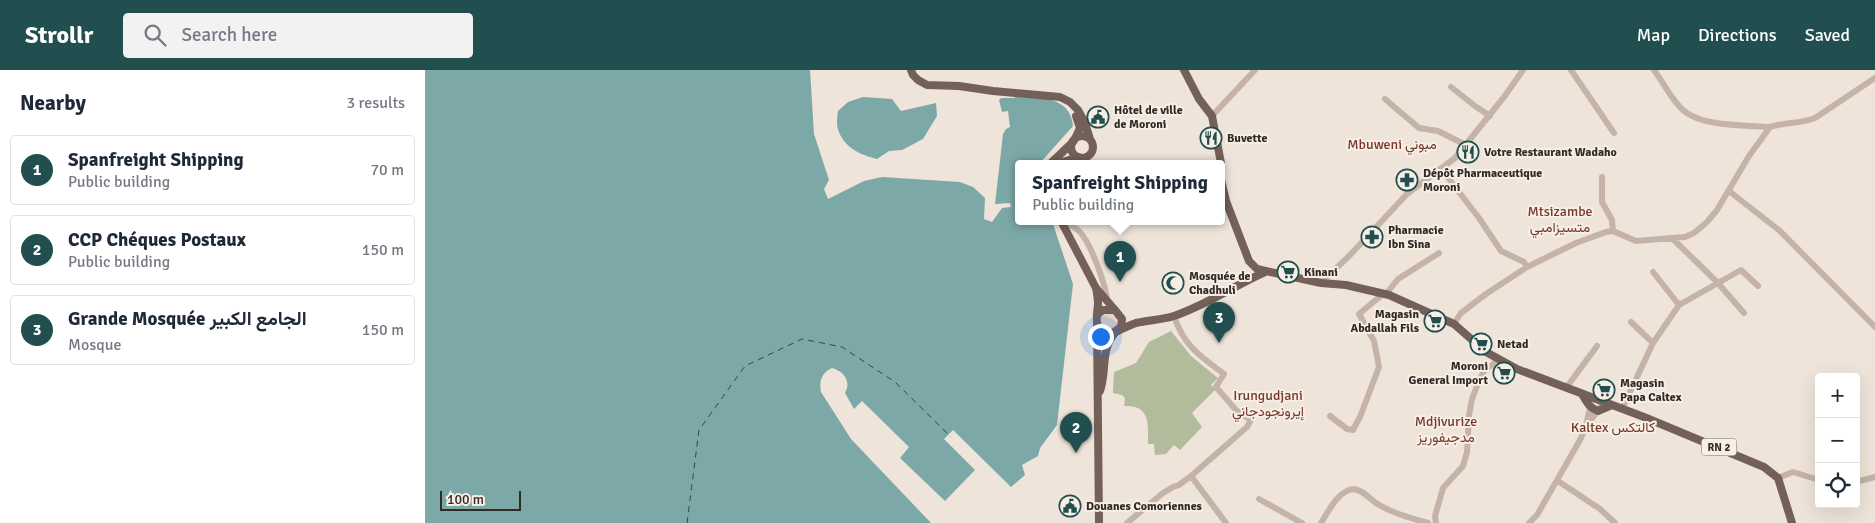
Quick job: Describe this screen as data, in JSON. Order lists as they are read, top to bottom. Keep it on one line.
{"streets":{"main road":["RN 2"]},"districts":["Mbuweni مبوني","Mtsizambe متسيزامبي","Irungudjani إيرونجودجاني","Mdjivurize مدجيفوريز","Kaltex كالتكس"],"places":{"public building":["Hôtel de ville de Moroni","Douanes Comoriennes"],"restaurant":["Buvette","Votre Restaurant Wadaho"],"pharmacy":["Dépôt Pharmaceutique Moroni","Pharmacie Ibn Sina"],"supermarket":["Kinani","Magasin Abdallah Fils","Netad","Moroni General Import","Magasin Papa Caltex"],"mosque":["Mosquée de Chadhuli"]},"scale_bar":"100 m","page":{"header":"Strollr","search":"Search here","nav":["Map","Directions","Saved"],"heading":["Nearby","3 results"],"list":[{"mark":"1","name":"Spanfreight Shipping","note":"Public building","value":"70 m"},{"mark":"2","name":"CCP Chéques Postaux","note":"Public building","value":"150 m"},{"mark":"3","name":"Grande Mosquée الجامع الكبير","note":"Mosque","value":"150 m"}],"popup":["Spanfreight Shipping","Public building"],"pins":["1","3","2"],"map_buttons":["+","−"],"scale":"100 m"}}
